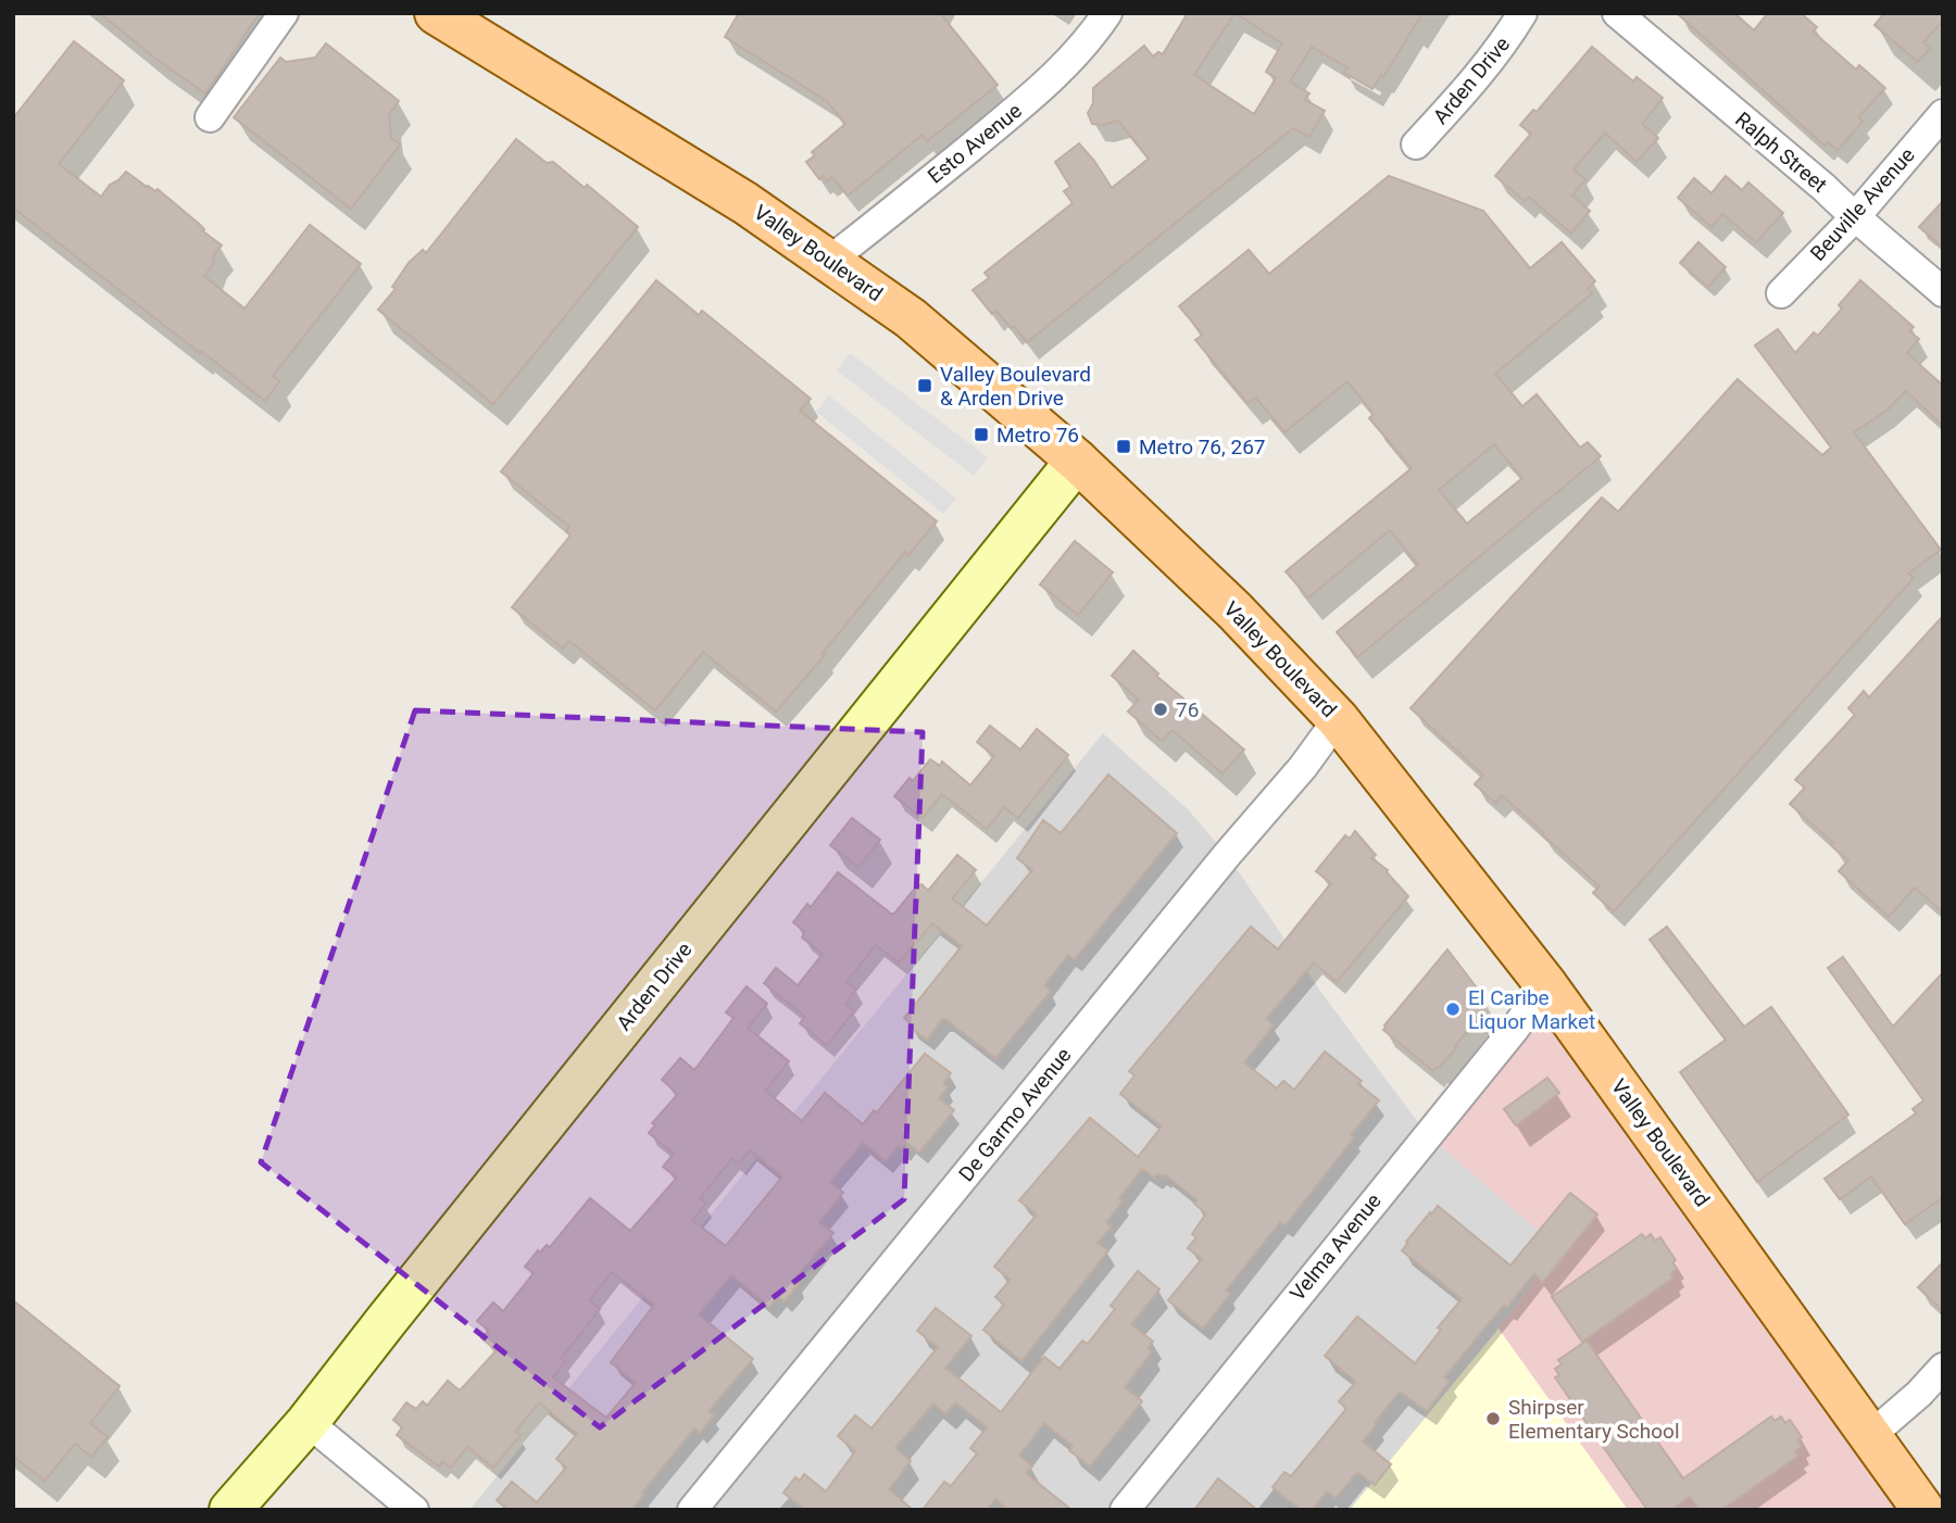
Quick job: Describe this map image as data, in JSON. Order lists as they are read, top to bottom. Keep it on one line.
{"streets":{"main road":["Valley Boulevard"],"street":["Arden Drive","Esto Avenue","Ralph Street","Beuville Avenue","De Garmo Avenue","Velma Avenue"]},"crossings":[["Arden Drive","Valley Boulevard"],["Esto Avenue","Valley Boulevard"],["Ralph Street","Beuville Avenue"],["Valley Boulevard","De Garmo Avenue"],["Valley Boulevard","Velma Avenue"]],"places":{"transit":["Valley Boulevard & Arden Drive","Metro 76","Metro 76, 267"],"other":["76","El Caribe Liquor Market","Shirpser Elementary School"]}}
